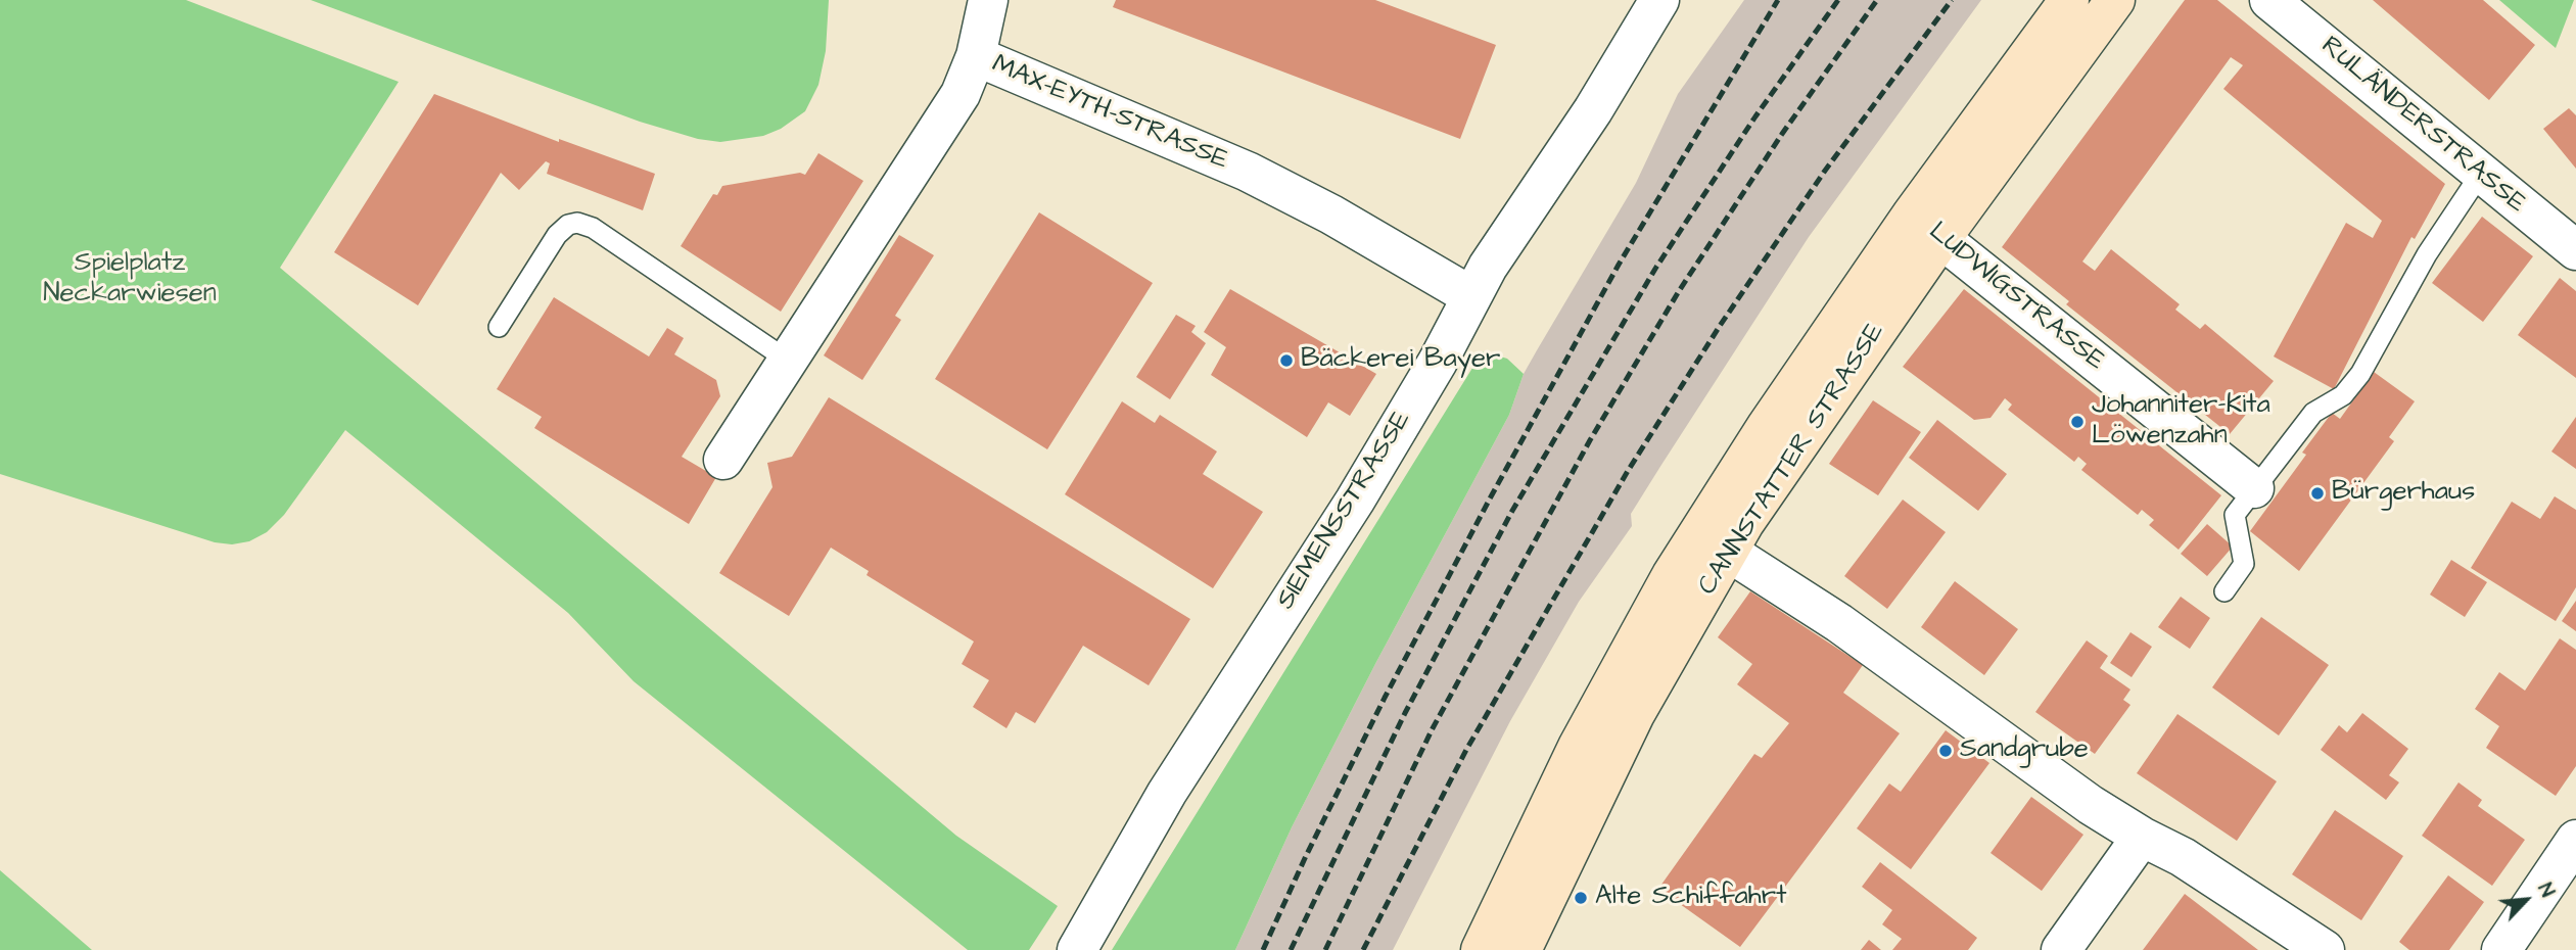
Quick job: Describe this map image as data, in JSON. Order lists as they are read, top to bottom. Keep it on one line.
{"streets":{"main road":["CANNSTATTER STRASSE"],"street":["MAX-EYTH-STRASSE","RULÄNDERSTRASSE","LUDWIGSTRASSE","SIEMENSSTRASSE"]},"crossings":[["MAX-EYTH-STRASSE","SIEMENSSTRASSE"],["LUDWIGSTRASSE","CANNSTATTER STRASSE"]],"parks":["Spielplatz Neckarwiesen"],"places":["Bäckerei Bayer","Johanniter-Kita Löwenzahn","Bürgerhaus","Sandgrube","Alte Schiffahrt"],"north":"top right"}
